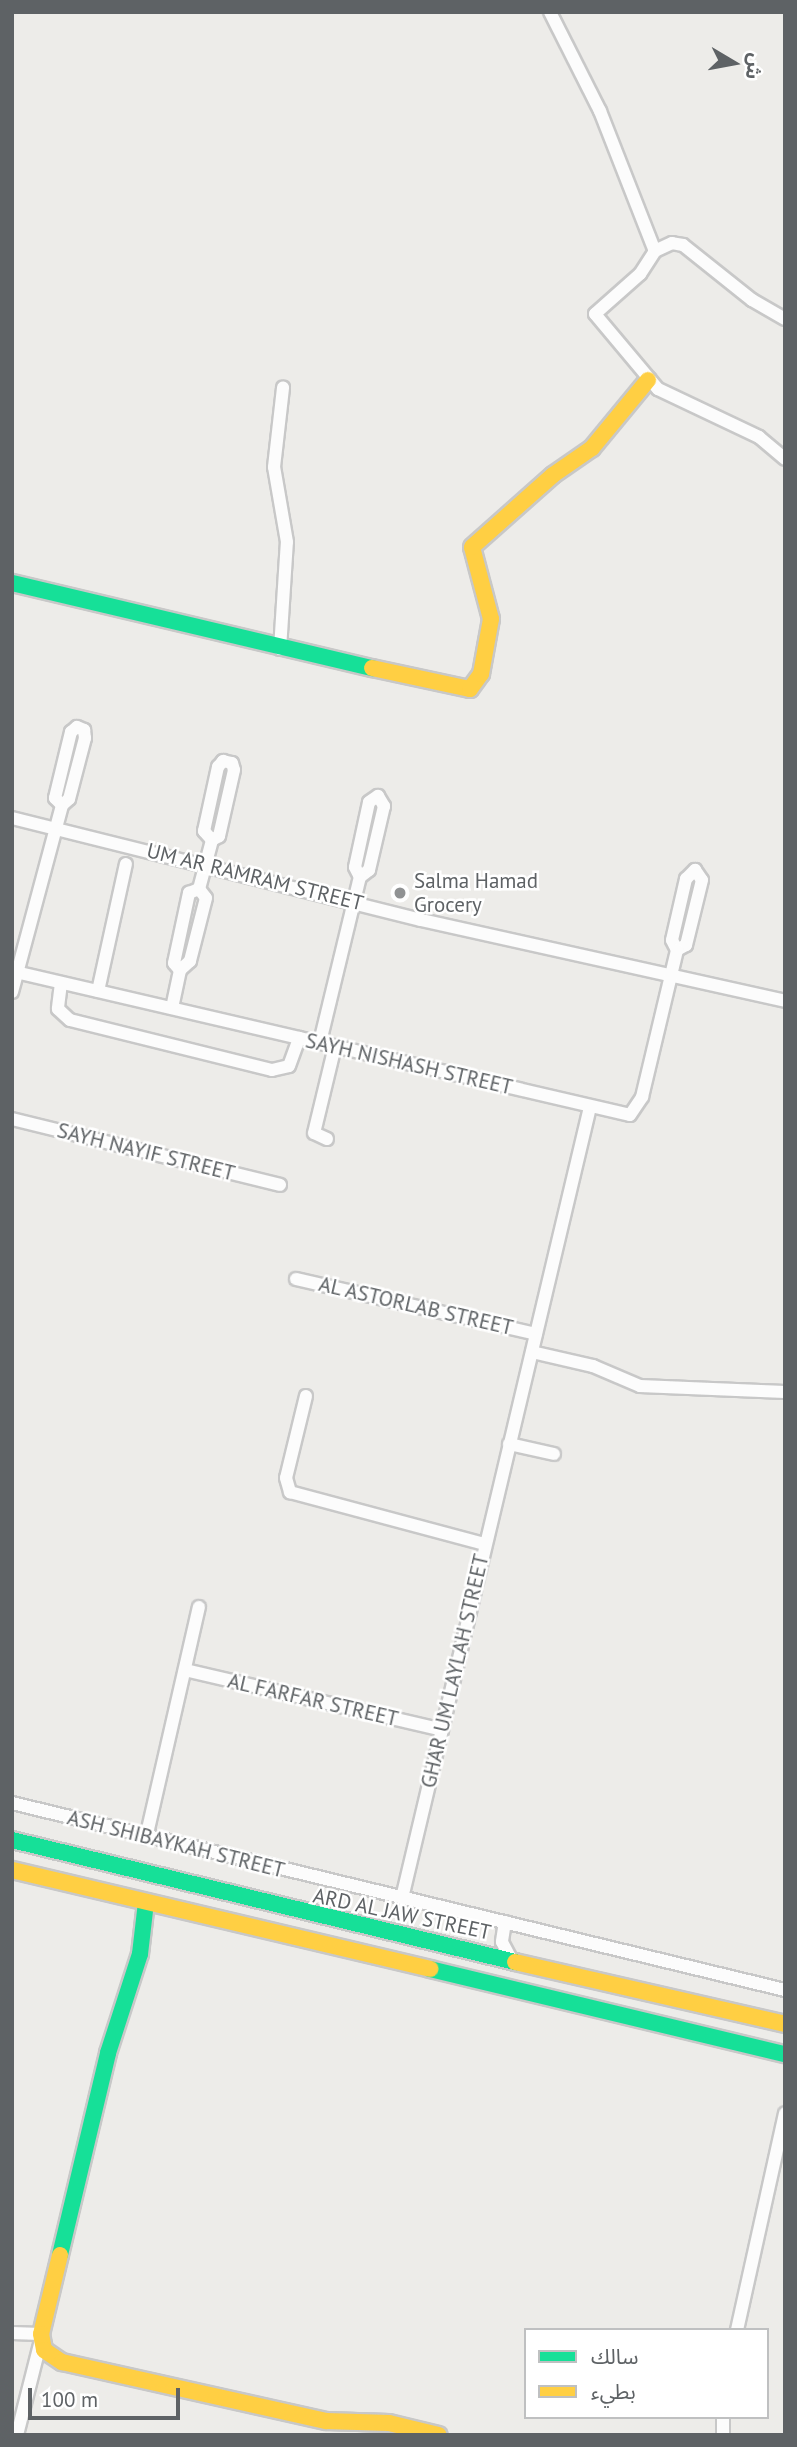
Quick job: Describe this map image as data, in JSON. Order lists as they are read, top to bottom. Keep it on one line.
{"streets":{"street":["UM AR RAMRAM STREET","SAYH NISHASH STREET","SAYH NAYIF STREET","AL ASTORLAB STREET","GHAR UM LAYLAH STREET","AL FARFAR STREET","ASH SHIBAYKAH STREET","ARD AL JAW STREET"]},"crossings":[["UM AR RAMRAM STREET","SAYH NISHASH STREET"],["SAYH NISHASH STREET","GHAR UM LAYLAH STREET"],["AL ASTORLAB STREET","GHAR UM LAYLAH STREET"],["GHAR UM LAYLAH STREET","AL FARFAR STREET"],["GHAR UM LAYLAH STREET","ASH SHIBAYKAH STREET"]],"places":["Salma Hamad Grocery"],"legend":["سالك","بطيء"],"scale_bar":"100 m","north":"right"}
